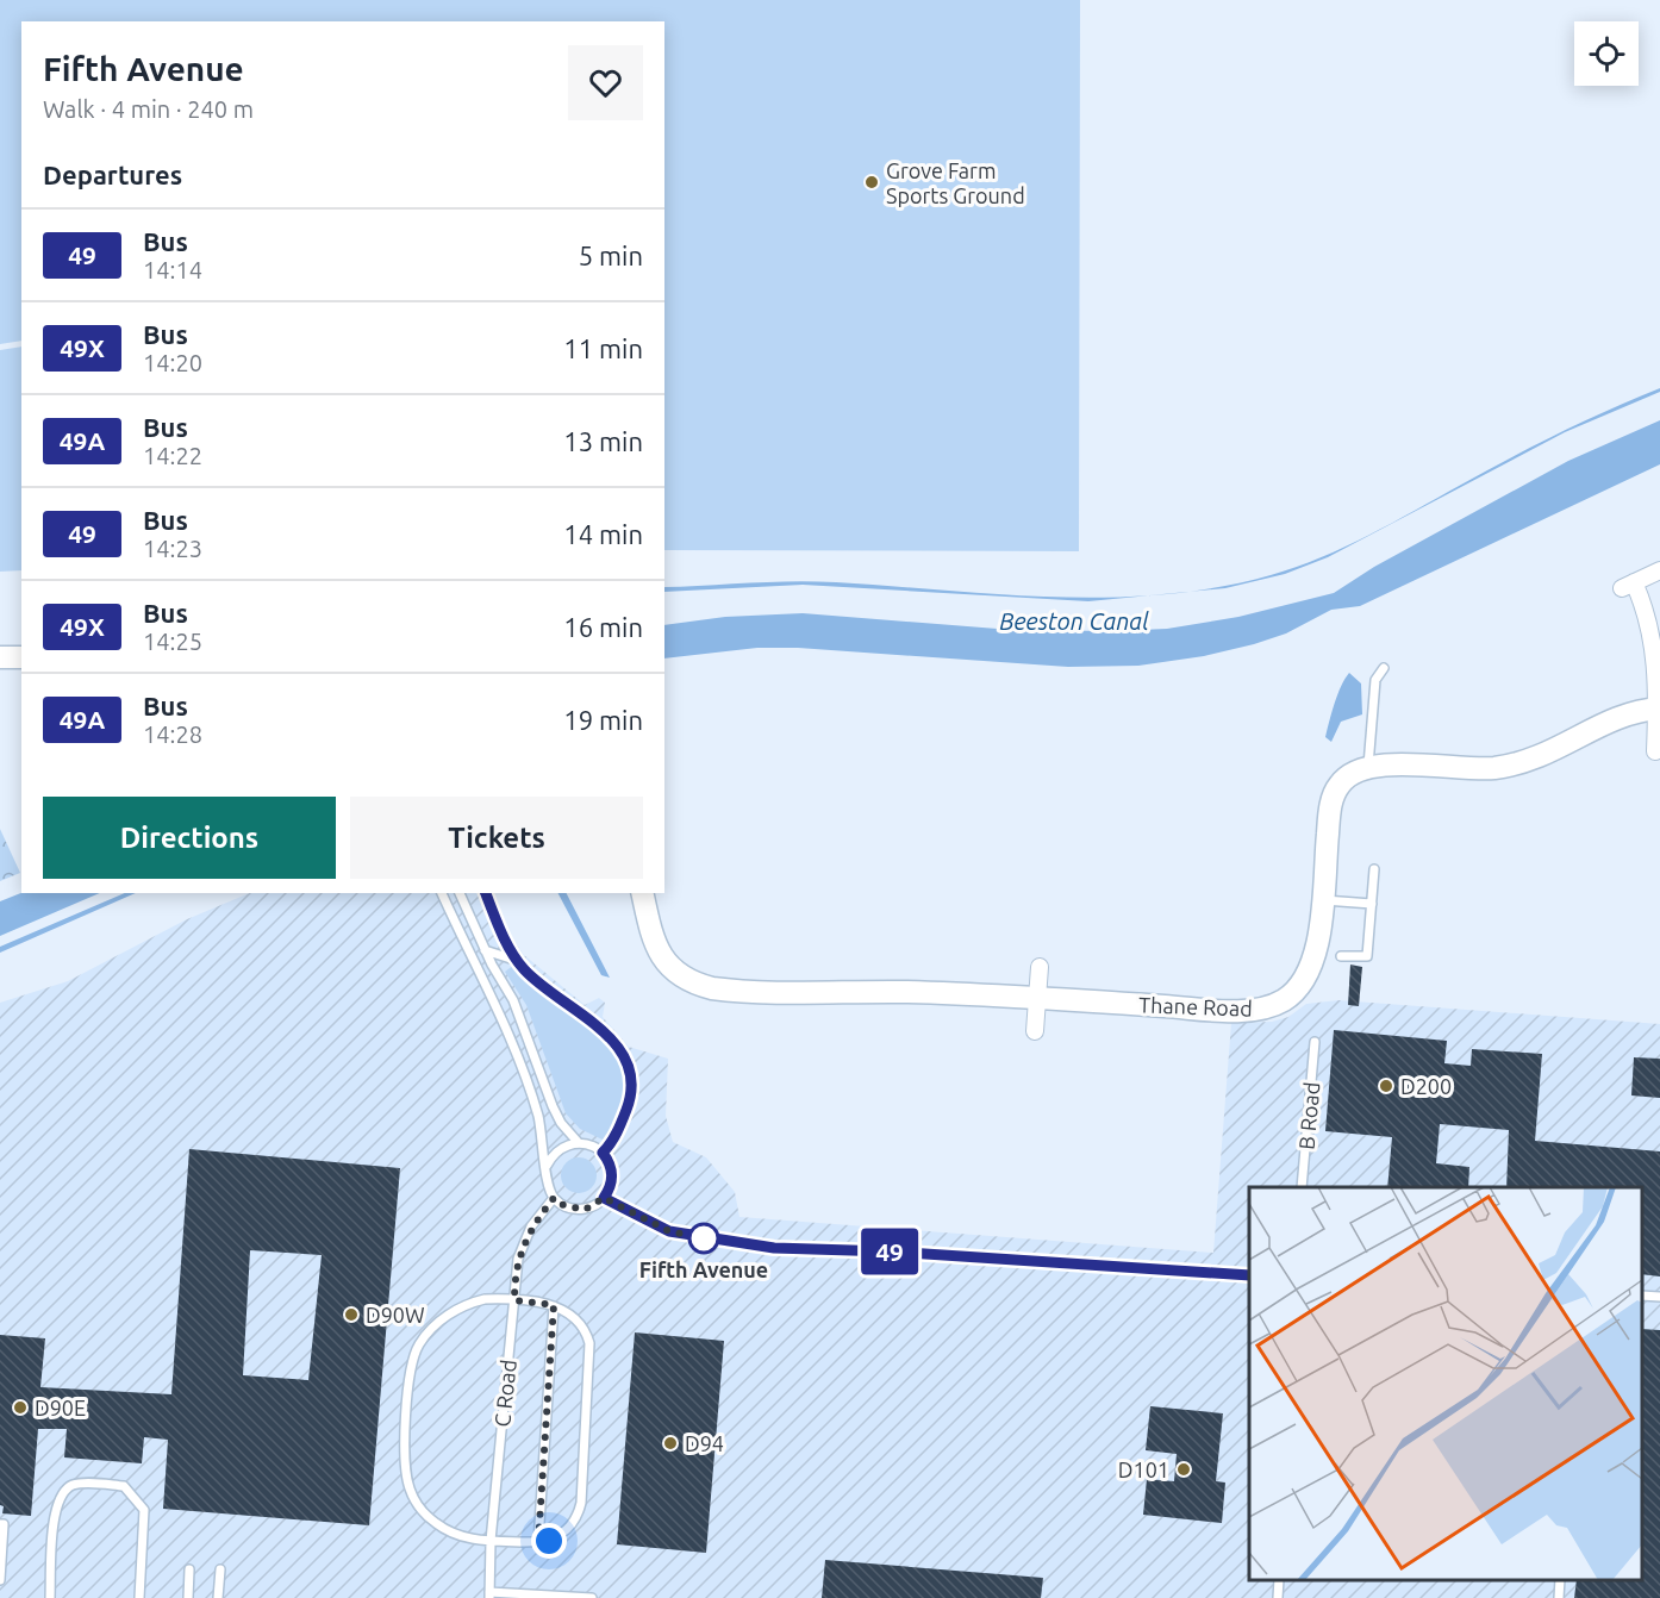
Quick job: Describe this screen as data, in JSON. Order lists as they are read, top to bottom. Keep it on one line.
{"streets":{"street":["Thane Road"],"lane":["B Road","C Road"]},"water":["Beeston Canal"],"places":["Grove Farm Sports Ground","D200","Fifth Avenue","D90W","D90E","D94","D101"],"lines":["bus line 49"],"page":{"on_map":"49","heading":[["Fifth Avenue","Walk · 4 min · 240 m"],"Departures"],"list":[{"mark":"49","name":"Bus","note":"14:14","value":"5 min"},{"mark":"49X","name":"Bus","note":"14:20","value":"11 min"},{"mark":"49A","name":"Bus","note":"14:22","value":"13 min"},{"mark":"49","name":"Bus","note":"14:23","value":"14 min"},{"mark":"49X","name":"Bus","note":"14:25","value":"16 min"},{"mark":"49A","name":"Bus","note":"14:28","value":"19 min"}],"buttons":["Directions","Tickets"]}}
